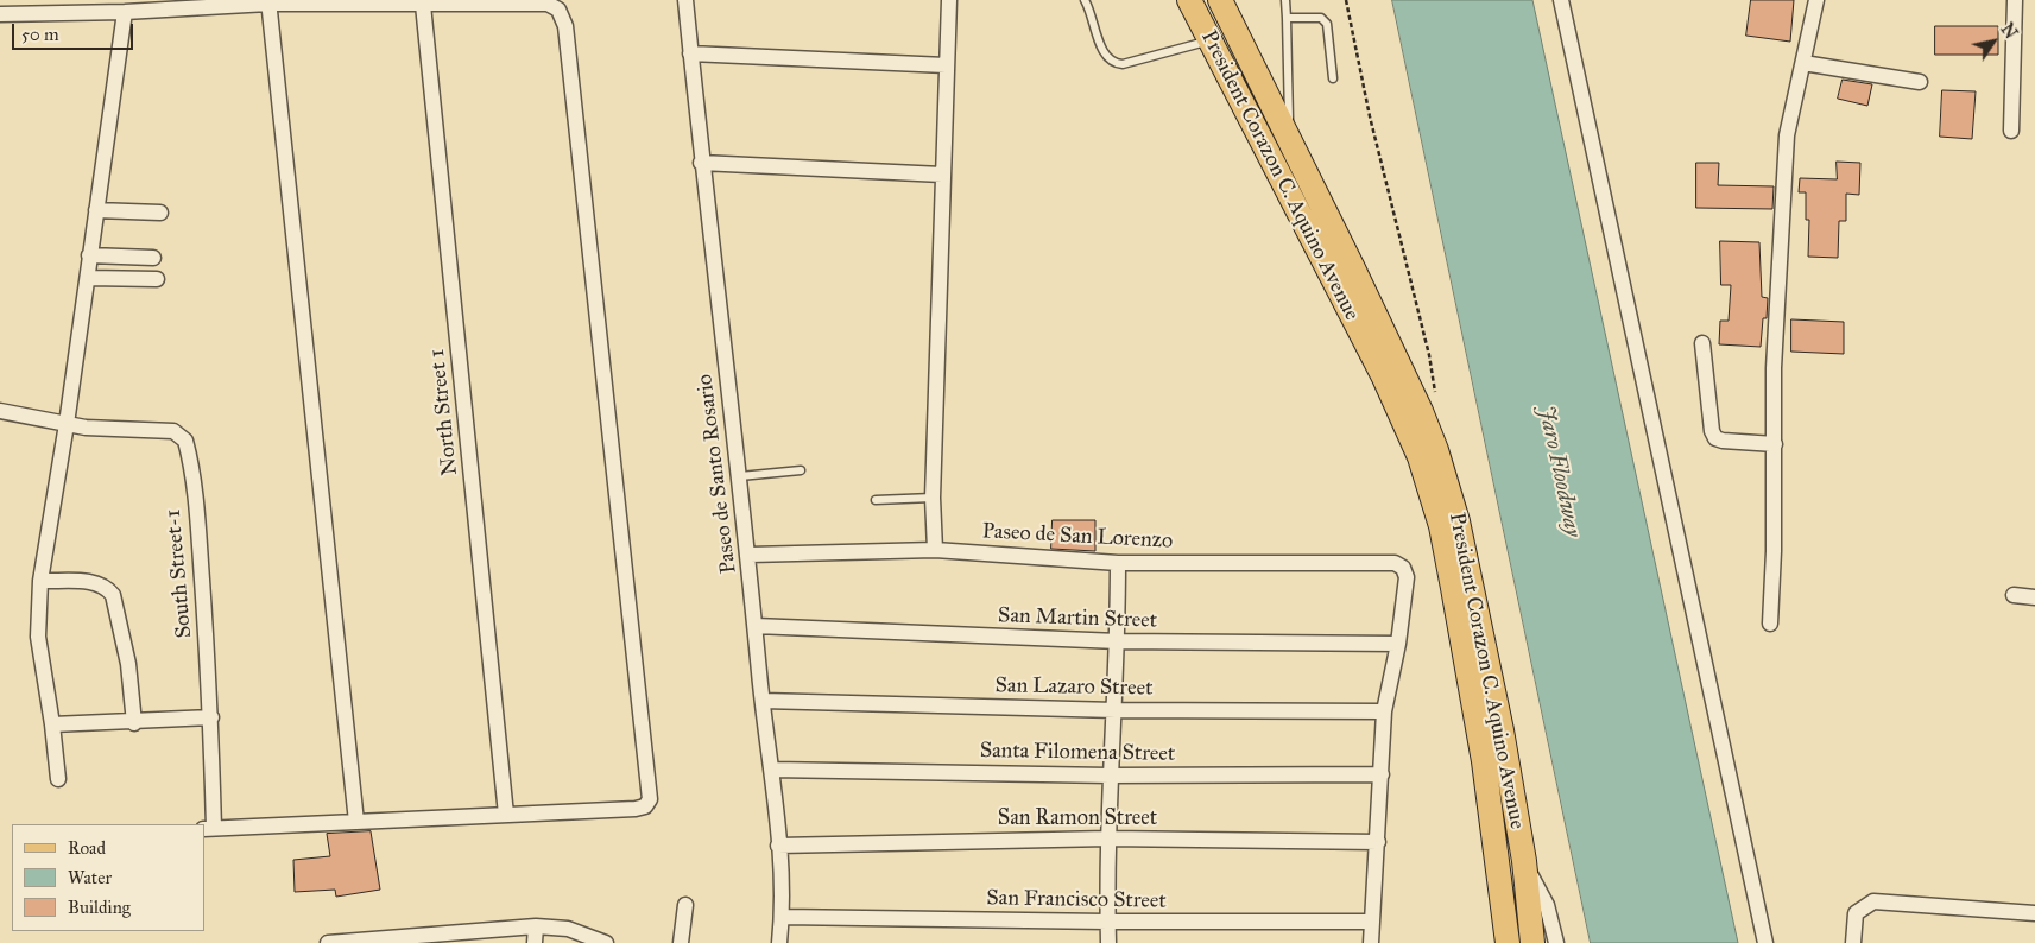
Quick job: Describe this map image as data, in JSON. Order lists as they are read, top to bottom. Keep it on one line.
{"streets":{"main road":["President Corazon C. Aquino Avenue"],"street":["North Street 1","Paseo de Santo Rosario","Paseo de San Lorenzo","South Street-1","San Martin Street","San Lazaro Street","Santa Filomena Street","San Ramon Street","San Francisco Street"]},"crossings":[["Paseo de Santo Rosario","Paseo de San Lorenzo"],["Paseo de Santo Rosario","San Martin Street"],["Paseo de Santo Rosario","San Lazaro Street"],["Paseo de Santo Rosario","Santa Filomena Street"],["Paseo de Santo Rosario","San Ramon Street"],["Paseo de Santo Rosario","San Francisco Street"],["Paseo de San Lorenzo","San Martin Street"]],"water":["Jaro Floodway"],"legend":["Road","Water","Building"],"scale_bar":"50 m","north":"top right"}
